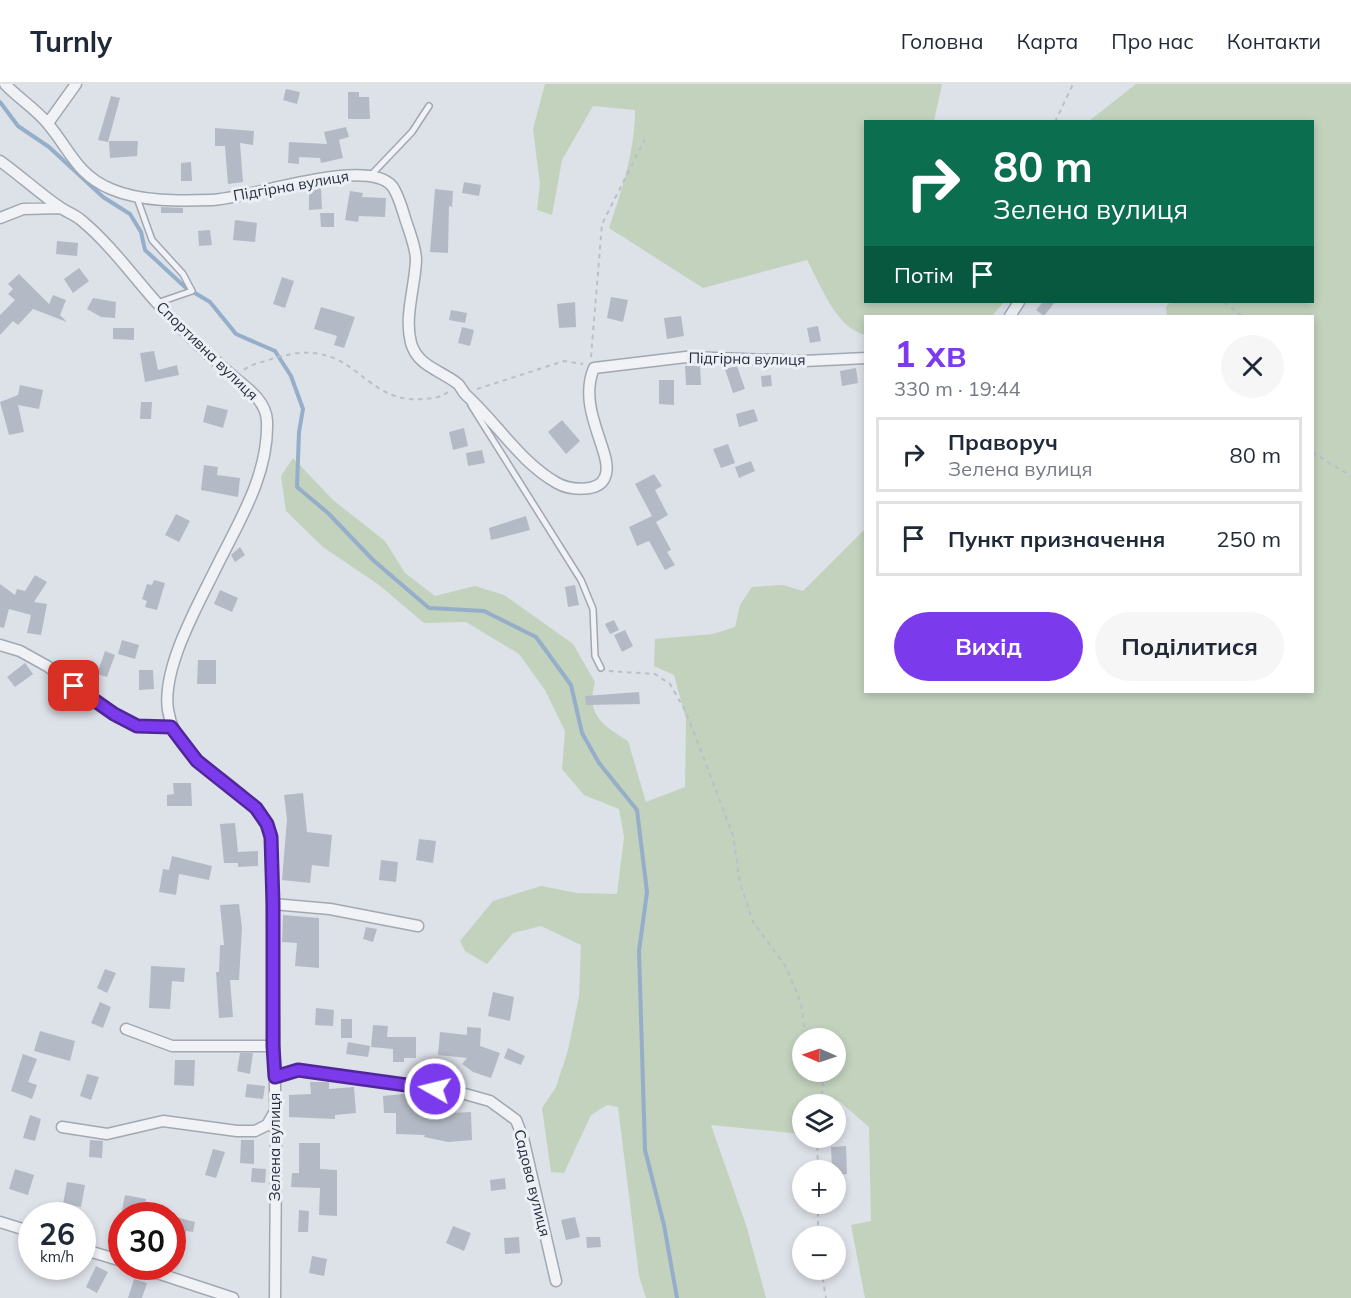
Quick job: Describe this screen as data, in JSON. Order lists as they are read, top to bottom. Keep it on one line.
{"streets":{"street":["Підгірна вулиця","Спортивна вулиця","Зелена вулиця","Садова вулиця"]},"crossings":[["Спортивна вулиця","Зелена вулиця"],["Зелена вулиця","Садова вулиця"]],"north":"left","page":{"header":"Turnly","nav":["Головна","Карта","Про нас","Контакти"],"turn":["80 m","Зелена вулиця"],"then":"Потім","heading":["1 хв","330 m · 19:44"],"list":[{"name":"Праворуч","note":"Зелена вулиця","value":"80 m"},{"name":"Пункт призначення","value":"250 m"}],"buttons":["Вихід","Поділитися"],"map_buttons":["+","−"],"speed":"26 km/h","limit":"30"}}
